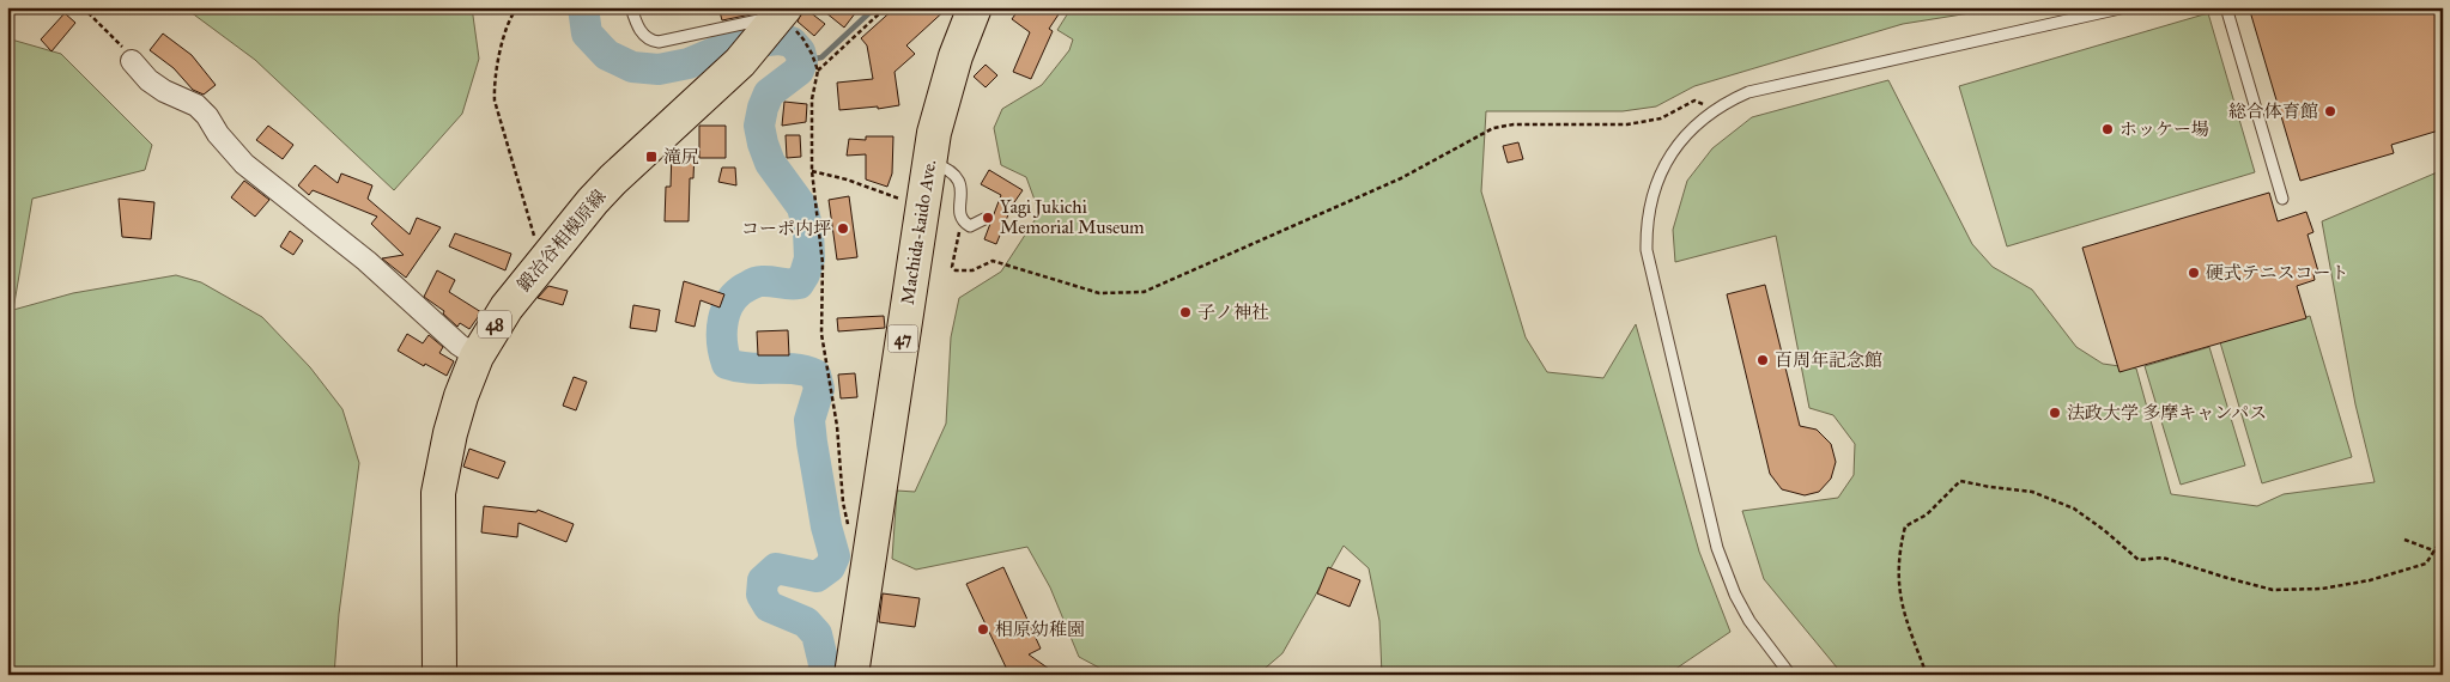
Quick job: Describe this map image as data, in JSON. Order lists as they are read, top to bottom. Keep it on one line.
{"streets":{"main road":["Machida-kaido Ave.","鍛冶谷相模原線","48","47"]},"places":{"other":["総合体育館","ホッケー場","Yagi Jukichi Memorial Museum","コーポ内坪","硬式テニスコート","子ノ神社","百周年記念館","法政大学 多摩キャンパス","相原幼稚園"],"transit":["滝尻"]}}
